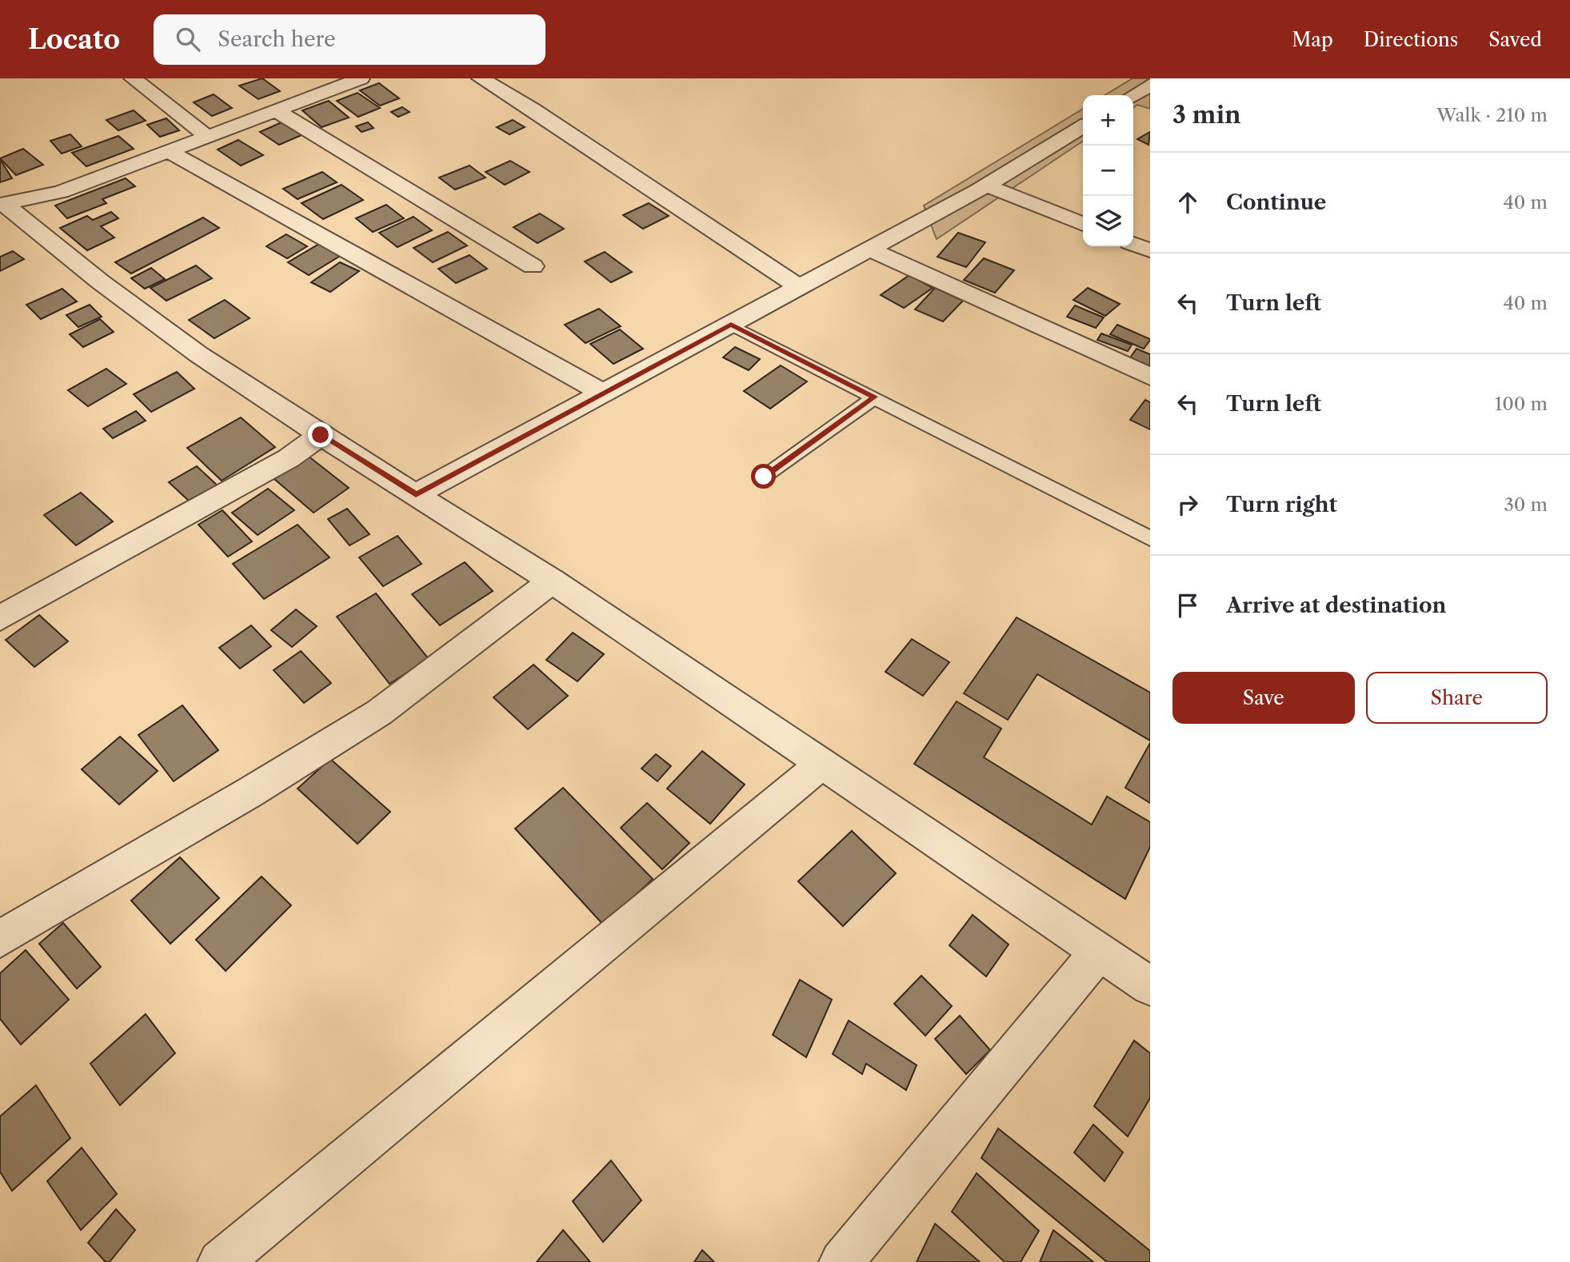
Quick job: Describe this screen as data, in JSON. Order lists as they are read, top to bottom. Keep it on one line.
{"page":{"header":"Locato","search":"Search here","nav":["Map","Directions","Saved"],"heading":["3 min","Walk · 210 m"],"map_buttons":["+","−"],"list":[["Continue","40 m"],["Turn left","40 m"],["Turn left","100 m"],["Turn right","30 m"],"Arrive at destination"],"buttons":["Save","Share"]}}
